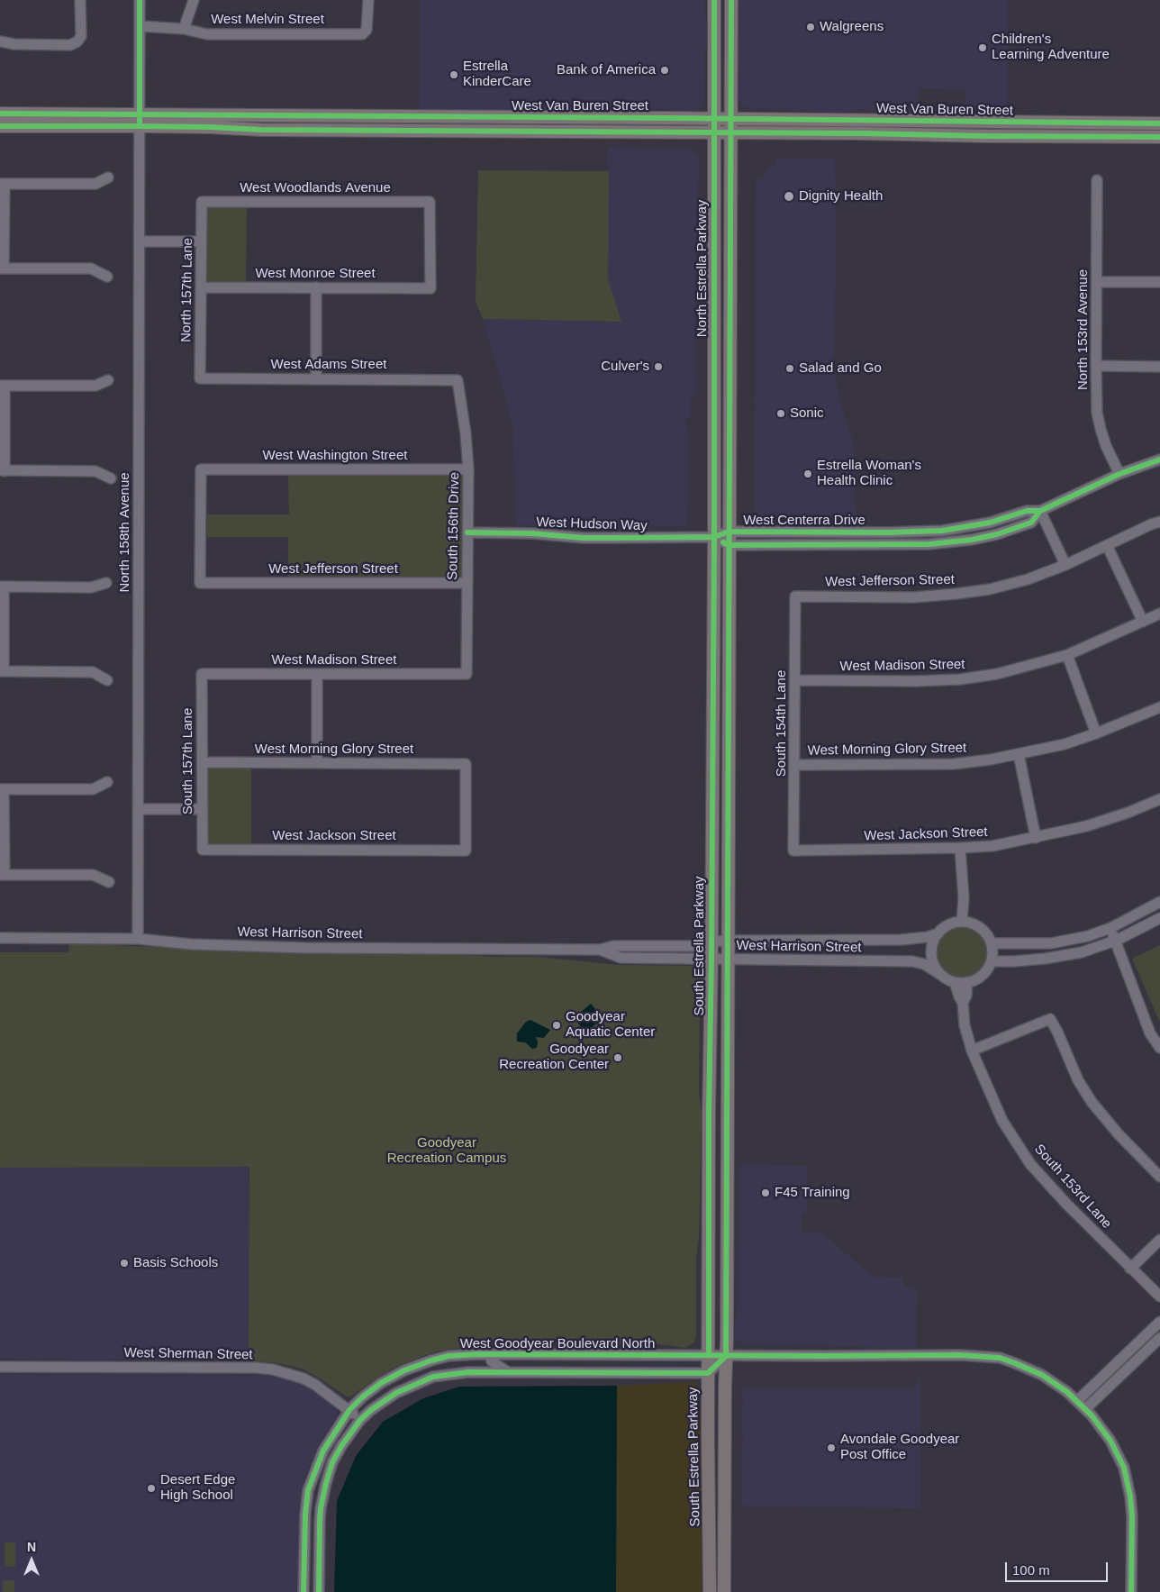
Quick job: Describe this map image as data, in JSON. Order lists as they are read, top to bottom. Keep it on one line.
{"streets":{"main road":["West Van Buren Street","North Estrella Parkway","South Estrella Parkway"],"street":["West Melvin Street","West Woodlands Avenue","West Monroe Street","North 157th Lane","North 153rd Avenue","West Adams Street","West Washington Street","West Centerra Drive","West Hudson Way","South 156th Drive","North 158th Avenue","West Jefferson Street","West Madison Street","South 154th Lane","West Morning Glory Street","South 157th Lane","West Jackson Street","West Harrison Street","South 153rd Lane","West Goodyear Boulevard North","West Sherman Street"]},"crossings":[["West Melvin Street","North 158th Avenue"],["West Van Buren Street","North Estrella Parkway"],["West Van Buren Street","North 158th Avenue"],["West Woodlands Avenue","West Monroe Street"],["West Woodlands Avenue","North 157th Lane"],["North Estrella Parkway","West Centerra Drive"],["North Estrella Parkway","West Hudson Way"],["North Estrella Parkway","South Estrella Parkway"],["West Monroe Street","North 157th Lane"],["North 157th Lane","West Adams Street"],["North 153rd Avenue","West Centerra Drive"],["West Adams Street","South 156th Drive"],["West Washington Street","South 156th Drive"],["West Washington Street","West Jefferson Street"],["West Centerra Drive","West Hudson Way"],["West Centerra Drive","South Estrella Parkway"],["West Hudson Way","South 156th Drive"],["West Hudson Way","South Estrella Parkway"],["South 156th Drive","West Jefferson Street"],["South 156th Drive","West Madison Street"],["North 158th Avenue","West Harrison Street"],["West Jefferson Street","South 154th Lane"],["West Madison Street","South 154th Lane"],["West Madison Street","South 157th Lane"],["South 154th Lane","West Morning Glory Street"],["South 154th Lane","West Jackson Street"],["West Morning Glory Street","South 157th Lane"],["West Morning Glory Street","West Jackson Street"],["South 157th Lane","West Jackson Street"],["West Harrison Street","South Estrella Parkway"],["West Harrison Street","South 153rd Lane"],["South Estrella Parkway","West Goodyear Boulevard North"],["West Goodyear Boulevard North","West Sherman Street"]],"parks":["Goodyear Recreation Campus"],"places":["Walgreens","Children's Learning Adventure","Bank of America","Estrella KinderCare","Dignity Health","Culver's","Salad and Go","Sonic","Estrella Woman's Health Clinic","Goodyear Aquatic Center","Goodyear Recreation Center","F45 Training","Basis Schools","Avondale Goodyear Post Office","Desert Edge High School"],"scale_bar":"100 m","north":"top"}
